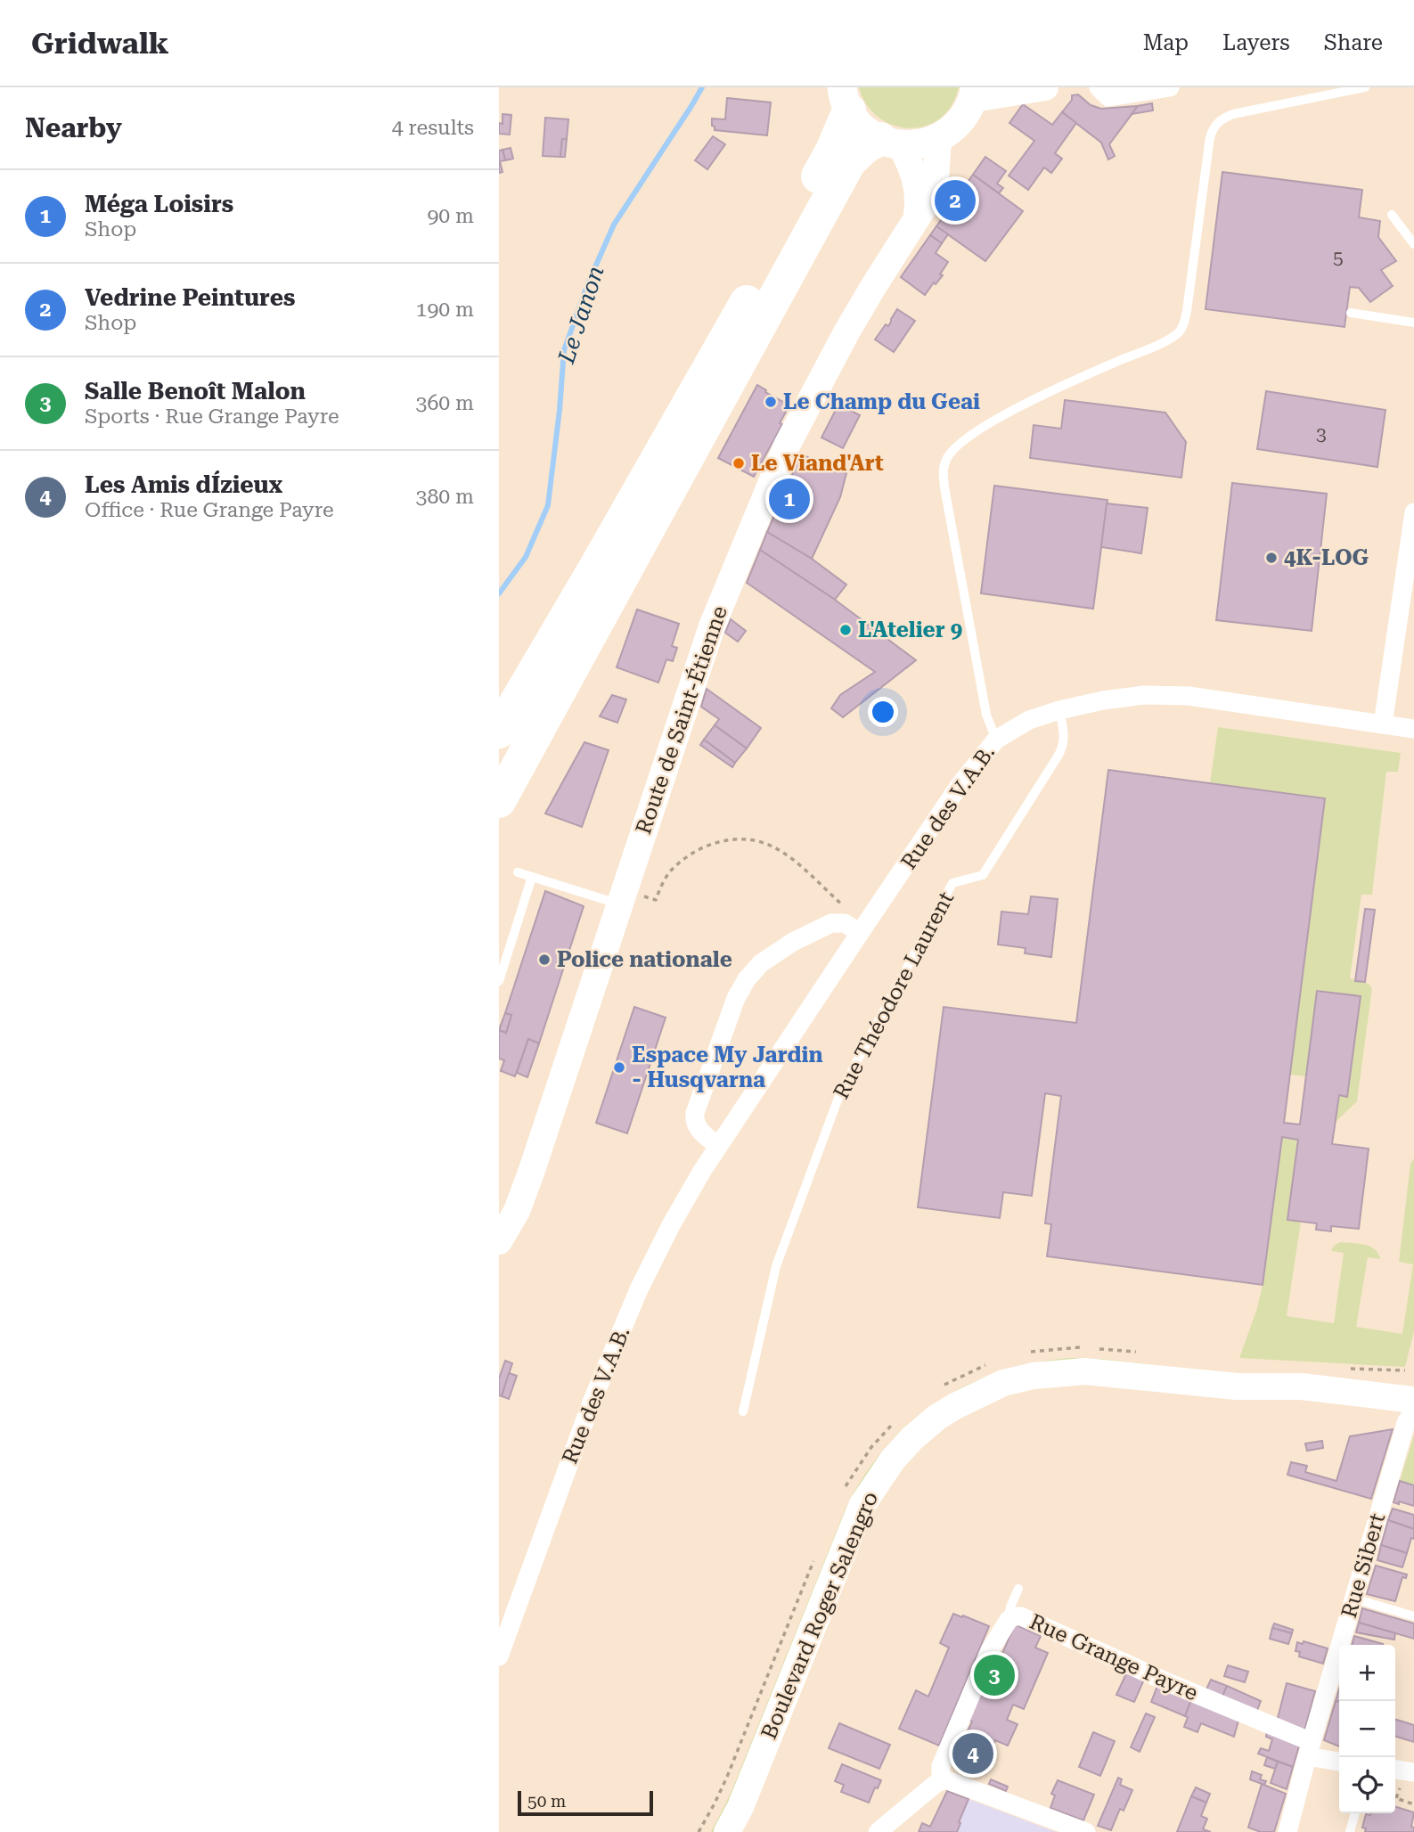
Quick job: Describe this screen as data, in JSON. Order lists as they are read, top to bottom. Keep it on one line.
{"streets":{"street":["Route de Saint-Étienne","Rue des V.A.B.","Rue Sibert","Boulevard Roger Salengro","Rue Grange Payre"],"lane":["Rue Théodore Laurent"]},"crossings":[["Rue des V.A.B.","Rue Théodore Laurent"],["Rue Sibert","Rue Grange Payre"]],"water":["Le Janon"],"places":["Le Champ du Geai","Le Viand'Art","4K-LOG","L'Atelier 9","Police nationale","Espace My Jardin - Husqvarna"],"house_numbers":["5","3"],"scale_bar":"50 m","page":{"header":"Gridwalk","nav":["Map","Layers","Share"],"heading":["Nearby","4 results"],"list":[{"mark":"1","name":"Méga Loisirs","note":"Shop","value":"90 m"},{"mark":"2","name":"Vedrine Peintures","note":"Shop","value":"190 m"},{"mark":"3","name":"Salle Benoît Malon","note":"Sports · Rue Grange Payre","value":"360 m"},{"mark":"4","name":"Les Amis dÍzieux","note":"Office · Rue Grange Payre","value":"380 m"}],"pins":["2","1","3","4"],"map_buttons":["+","−"],"scale":"50 m"}}
